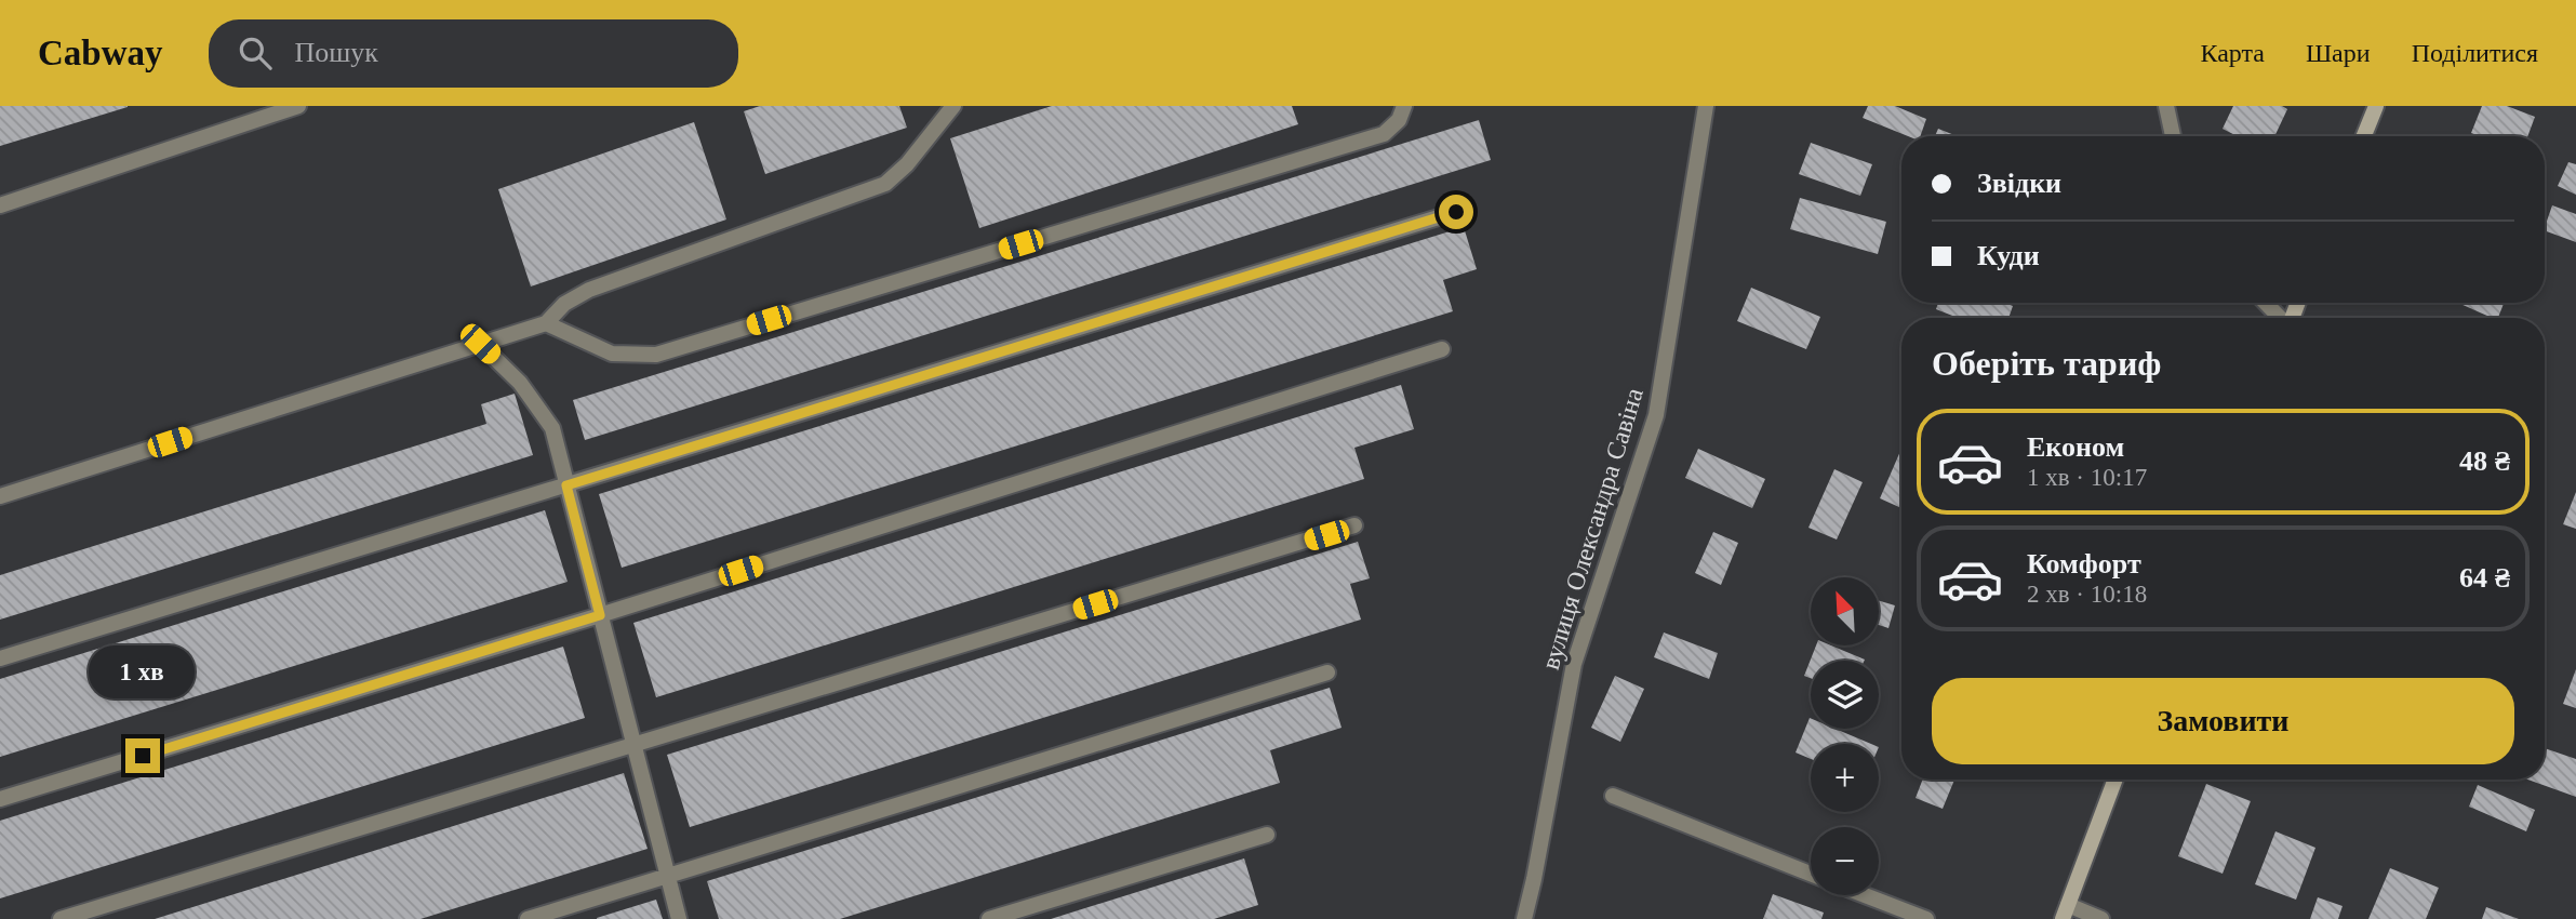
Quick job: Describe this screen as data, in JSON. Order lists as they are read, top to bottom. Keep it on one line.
{"streets":{"street":["вулиця Олександра Савіна"]},"north":"top left","page":{"header":"Cabway","search":"Пошук","nav":["Карта","Шари","Поділитися"],"banner":["Звідки","Куди"],"heading":"Оберіть тариф","list":[{"name":"Економ","note":"1 хв · 10:17","value":"48 ₴"},{"name":"Комфорт","note":"2 хв · 10:18","value":"64 ₴"}],"map_buttons":["+","−"],"bubble":"1 хв","buttons":"Замовити"}}
